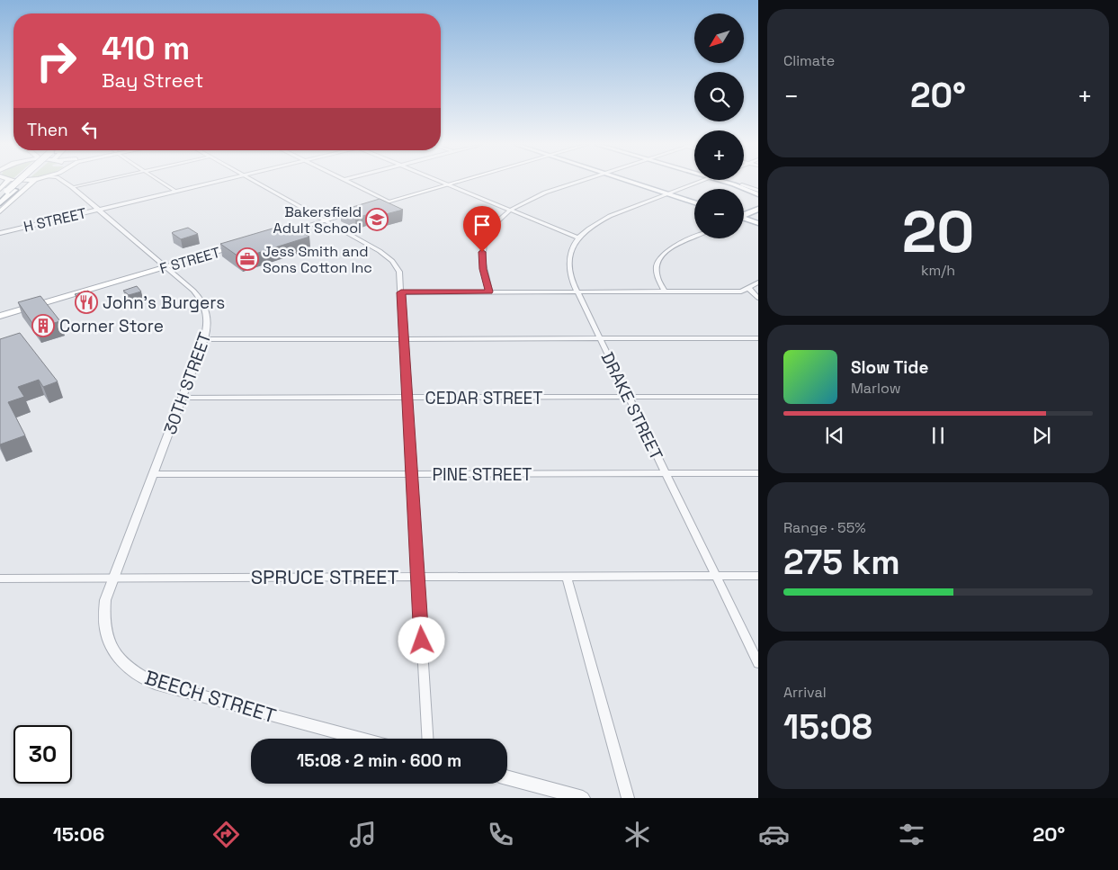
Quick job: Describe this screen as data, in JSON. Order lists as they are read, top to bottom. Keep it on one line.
{"streets":{"main road":["F STREET"],"street":["H STREET","30TH STREET","CEDAR STREET","DRAKE STREET","PINE STREET","SPRUCE STREET","BEECH STREET"]},"crossings":[["H STREET","30TH STREET"],["F STREET","30TH STREET"],["30TH STREET","CEDAR STREET"],["30TH STREET","PINE STREET"],["30TH STREET","SPRUCE STREET"],["30TH STREET","BEECH STREET"],["CEDAR STREET","DRAKE STREET"],["DRAKE STREET","PINE STREET"],["DRAKE STREET","SPRUCE STREET"],["SPRUCE STREET","BEECH STREET"]],"places":{"school or university":["Bakersfield Adult School"],"office":["Jess Smith and Sons Cotton Inc"],"restaurant":["John's Burgers"],"building":["Corner Store"]},"north":"bottom left","page":{"tile":["Climate",["20","km/h"],["Range · 55%","275 km"],["Arrival","15:08"]],"map_buttons":["+","−"],"turn":["410 m","Bay Street"],"heat":["−","20°","+"],"then":"Then","song":["Slow Tide","Marlow"],"limit":"30","trip":"15:08 · 2 min · 600 m","tabs":["15:06","20°"]}}
